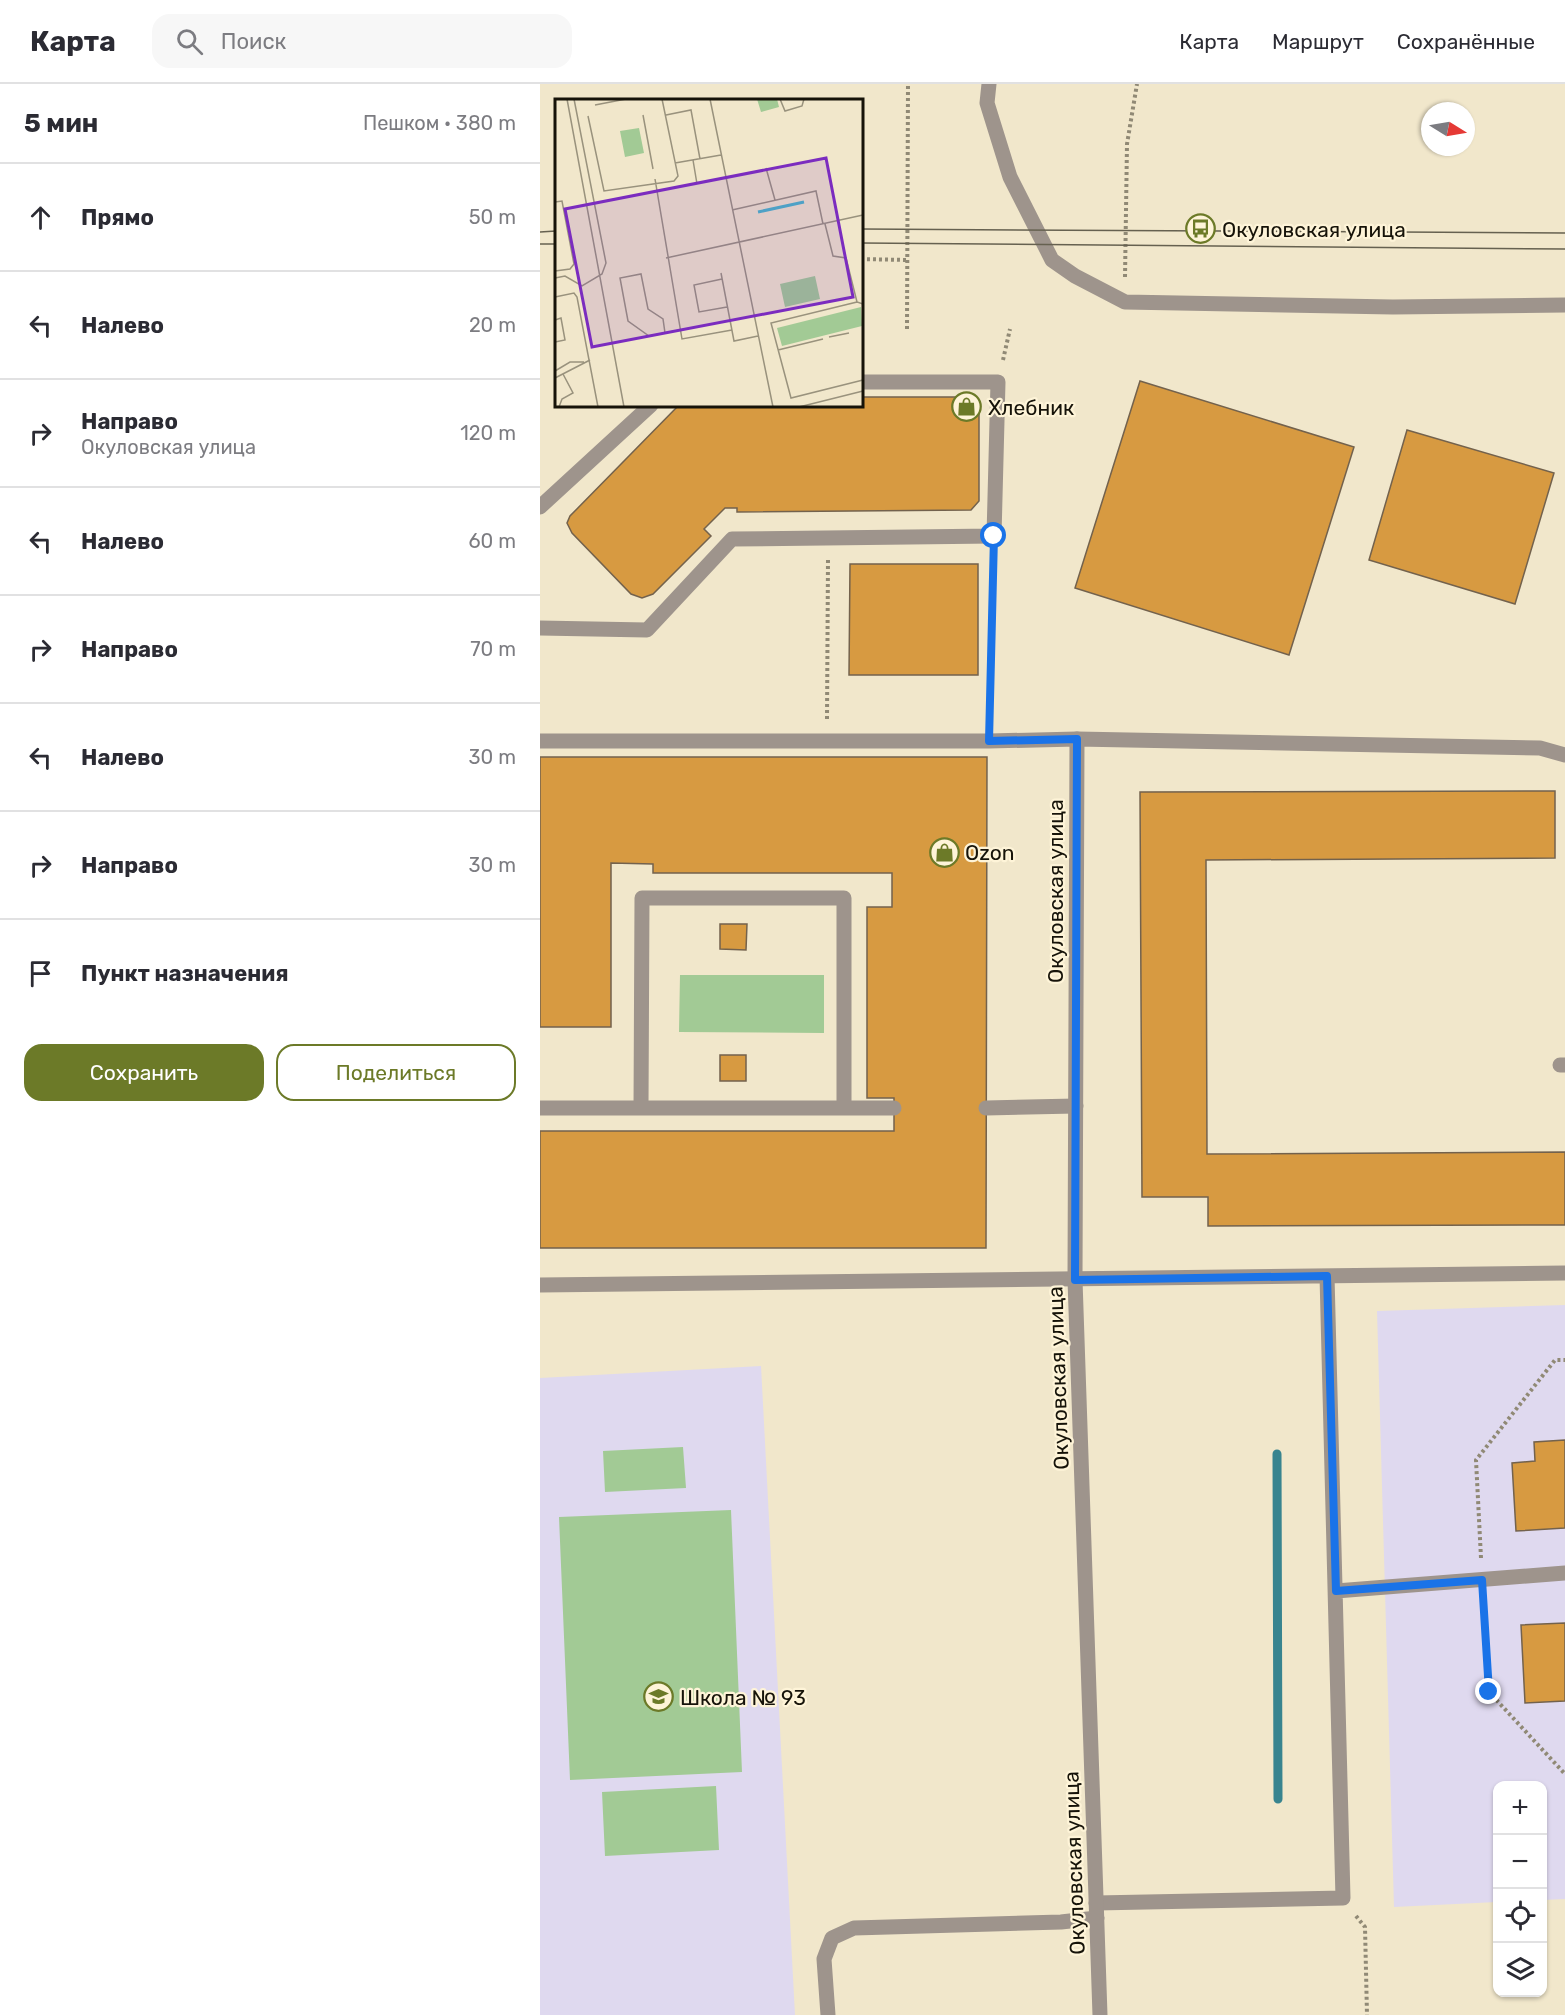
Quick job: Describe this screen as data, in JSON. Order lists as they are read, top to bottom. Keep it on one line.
{"streets":{"street":["Окуловская улица"]},"places":{"bus stop":["Окуловская улица"],"shop":["Хлебник","Ozon"],"school or university":["Школа № 93"]},"north":"right","page":{"header":"Карта","search":"Поиск","nav":["Карта","Маршрут","Сохранённые"],"heading":["5 мин","Пешком · 380 m"],"list":[["Прямо","50 m"],["Налево","20 m"],["Направо","Окуловская улица","120 m"],["Налево","60 m"],["Направо","70 m"],["Налево","30 m"],["Направо","30 m"],"Пункт назначения"],"buttons":["Сохранить","Поделиться"],"map_buttons":["+","−"]}}
